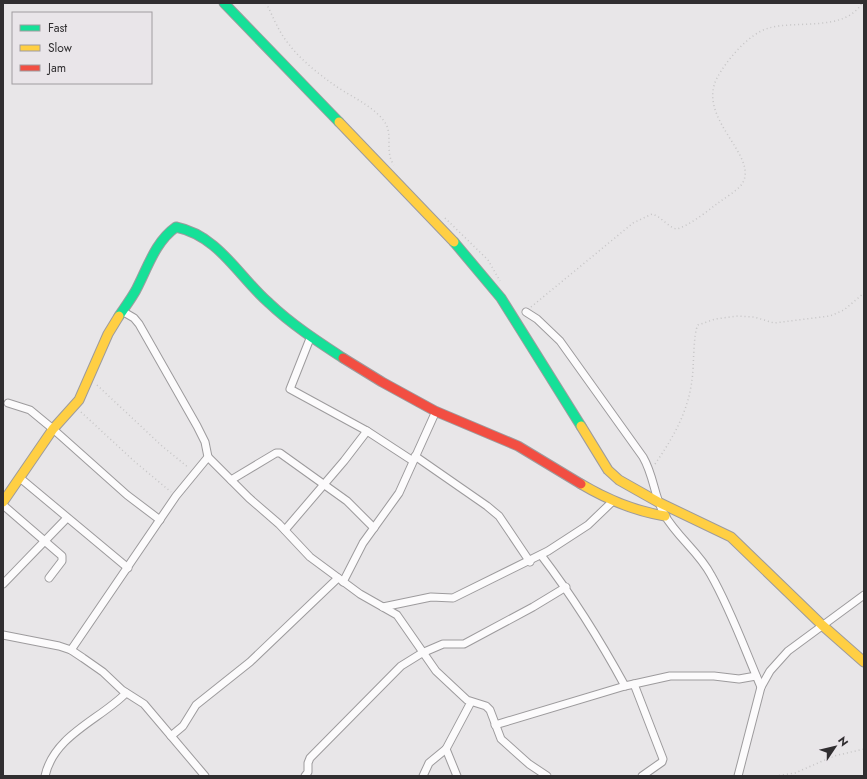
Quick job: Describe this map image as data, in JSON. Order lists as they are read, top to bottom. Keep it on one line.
{"legend":["Fast","Slow","Jam"],"north":"top right"}
